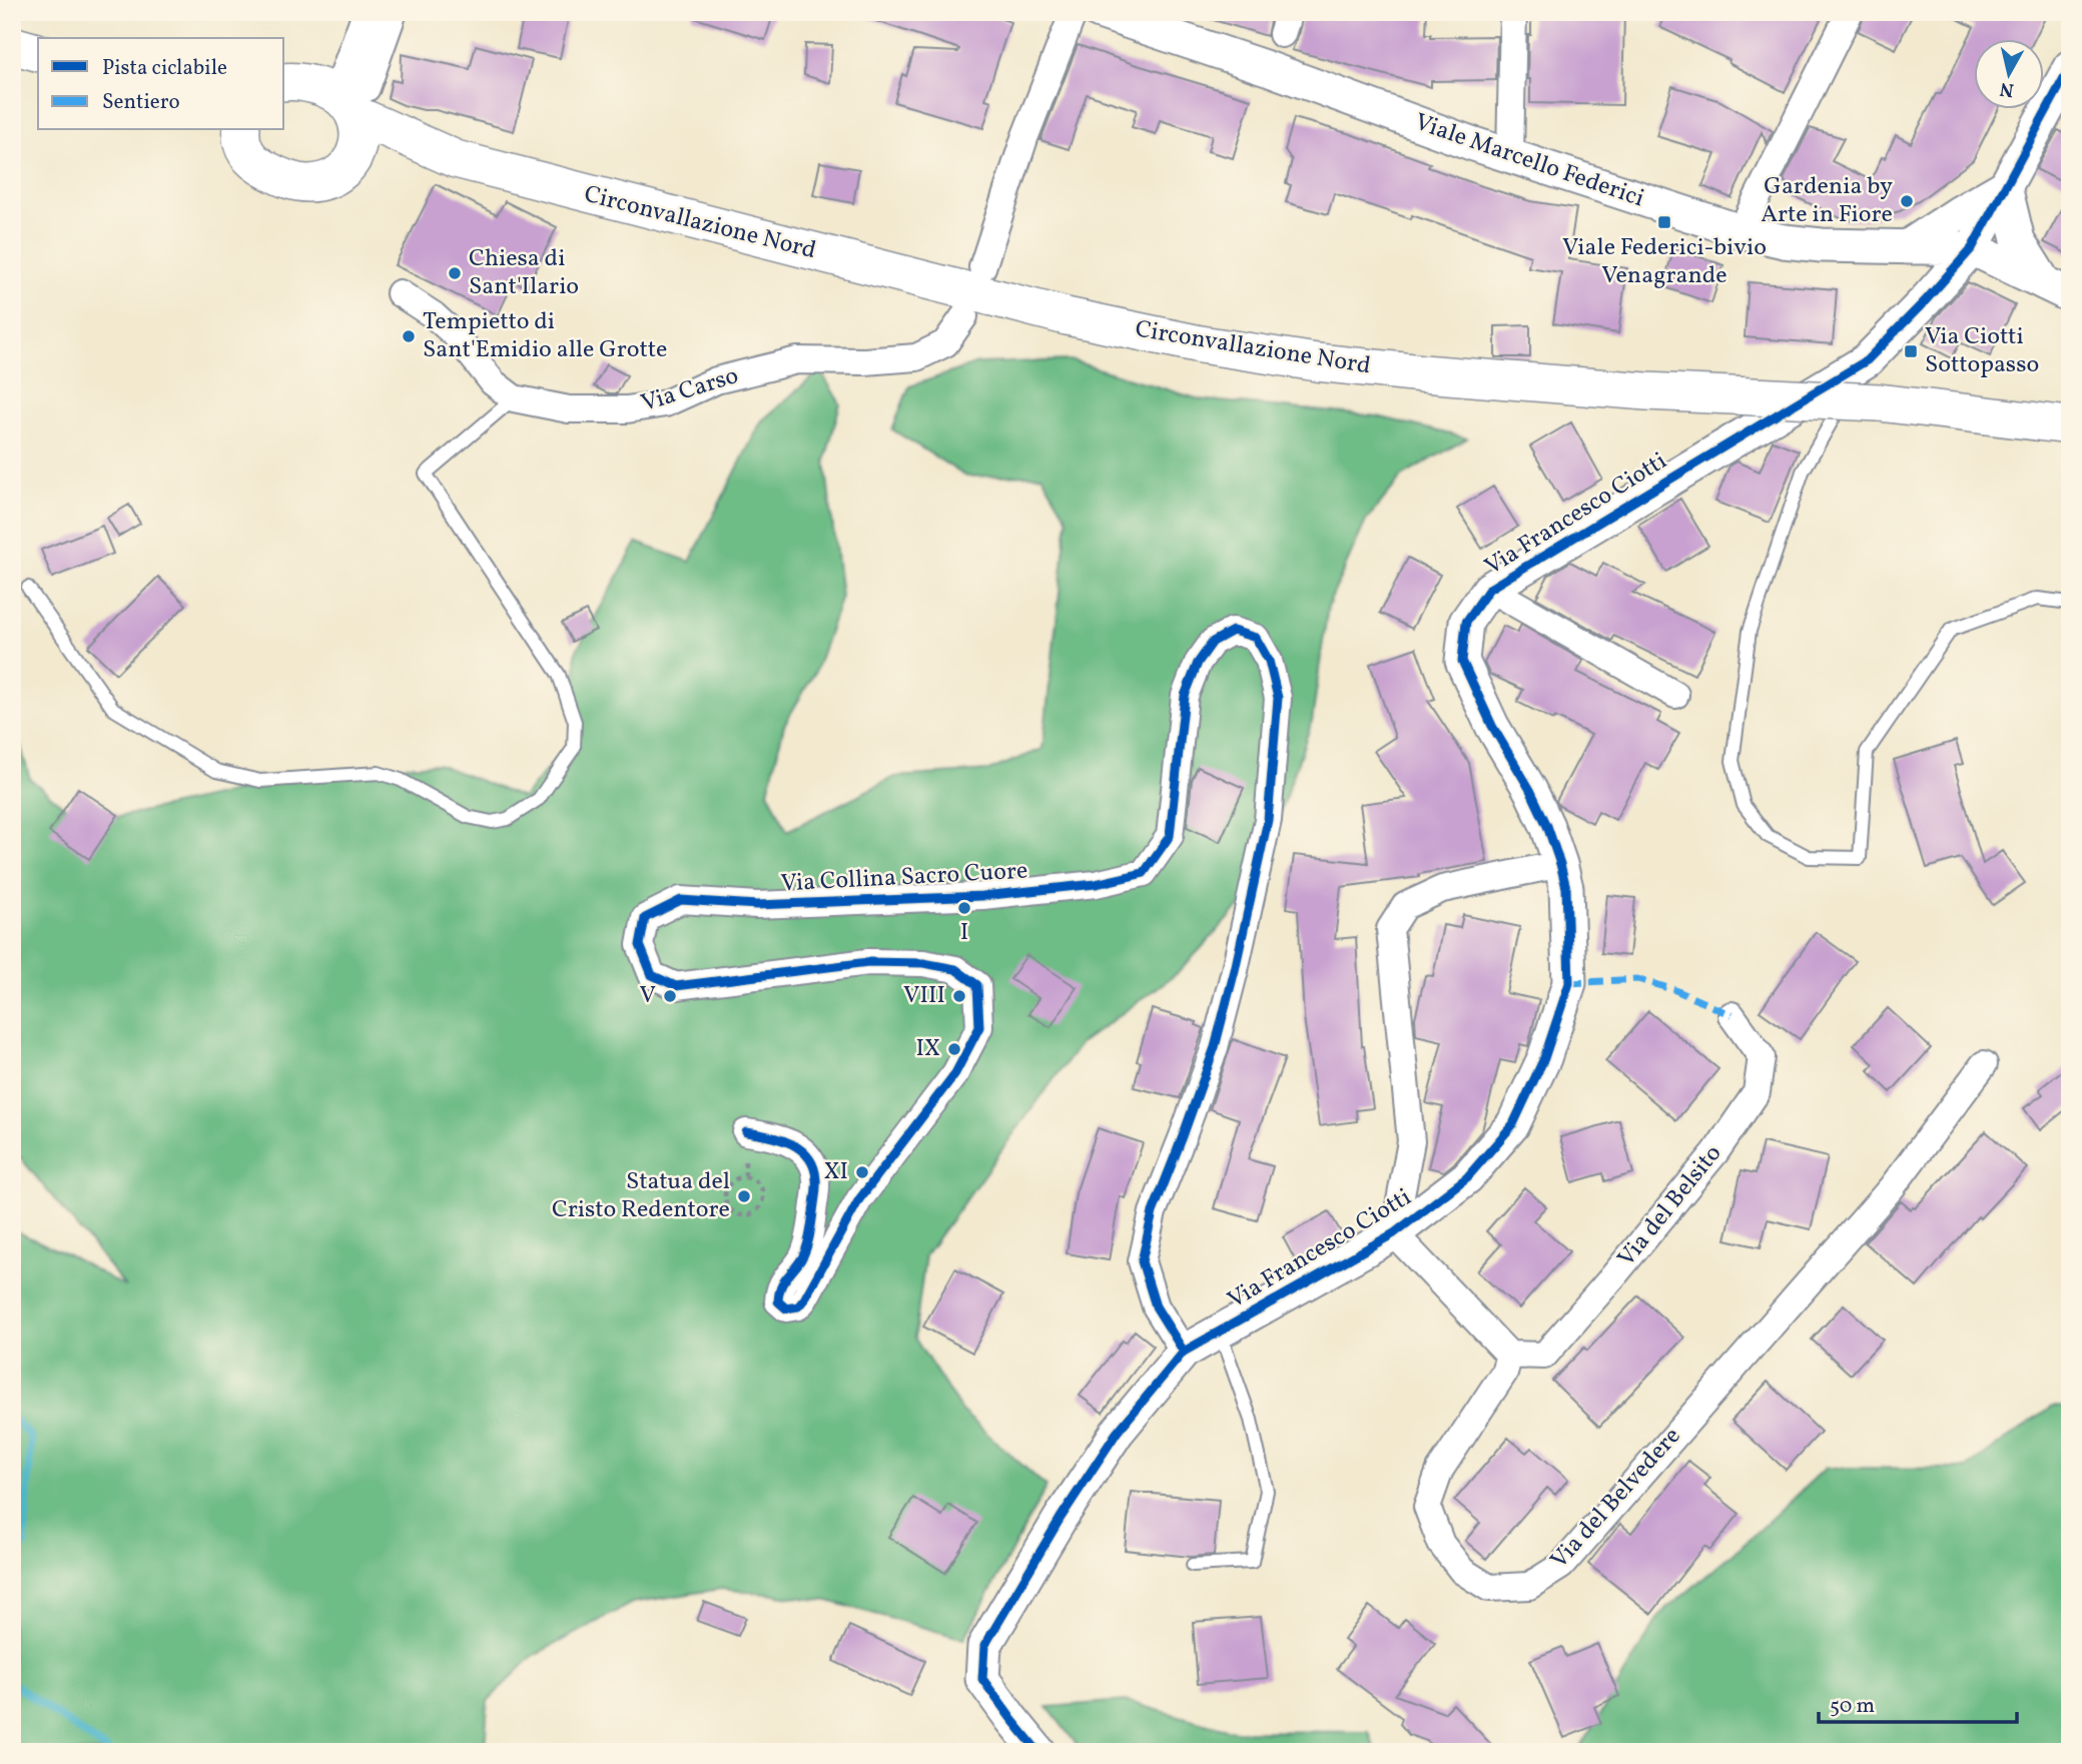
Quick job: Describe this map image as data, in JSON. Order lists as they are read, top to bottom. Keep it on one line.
{"streets":{"main road":["Circonvallazione Nord"],"street":["Viale Marcello Federici","Via Carso","Via Francesco Ciotti","Via Collina Sacro Cuore","Via del Belsito","Via del Belvedere"]},"crossings":[["Viale Marcello Federici","Via Francesco Ciotti"],["Circonvallazione Nord","Via Francesco Ciotti"],["Via Francesco Ciotti","Via Collina Sacro Cuore"],["Via del Belsito","Via del Belvedere"]],"places":{"other":["Gardenia by Arte in Fiore","Chiesa di Sant'Ilario","Tempietto di Sant'Emidio alle Grotte","I","V","VIII","IX","XI","Statua del Cristo Redentore"],"transit":["Viale Federici-bivio Venagrande","Via Ciotti Sottopasso"]},"legend":["Pista ciclabile","Sentiero"],"scale_bar":"50 m","north":"bottom"}
